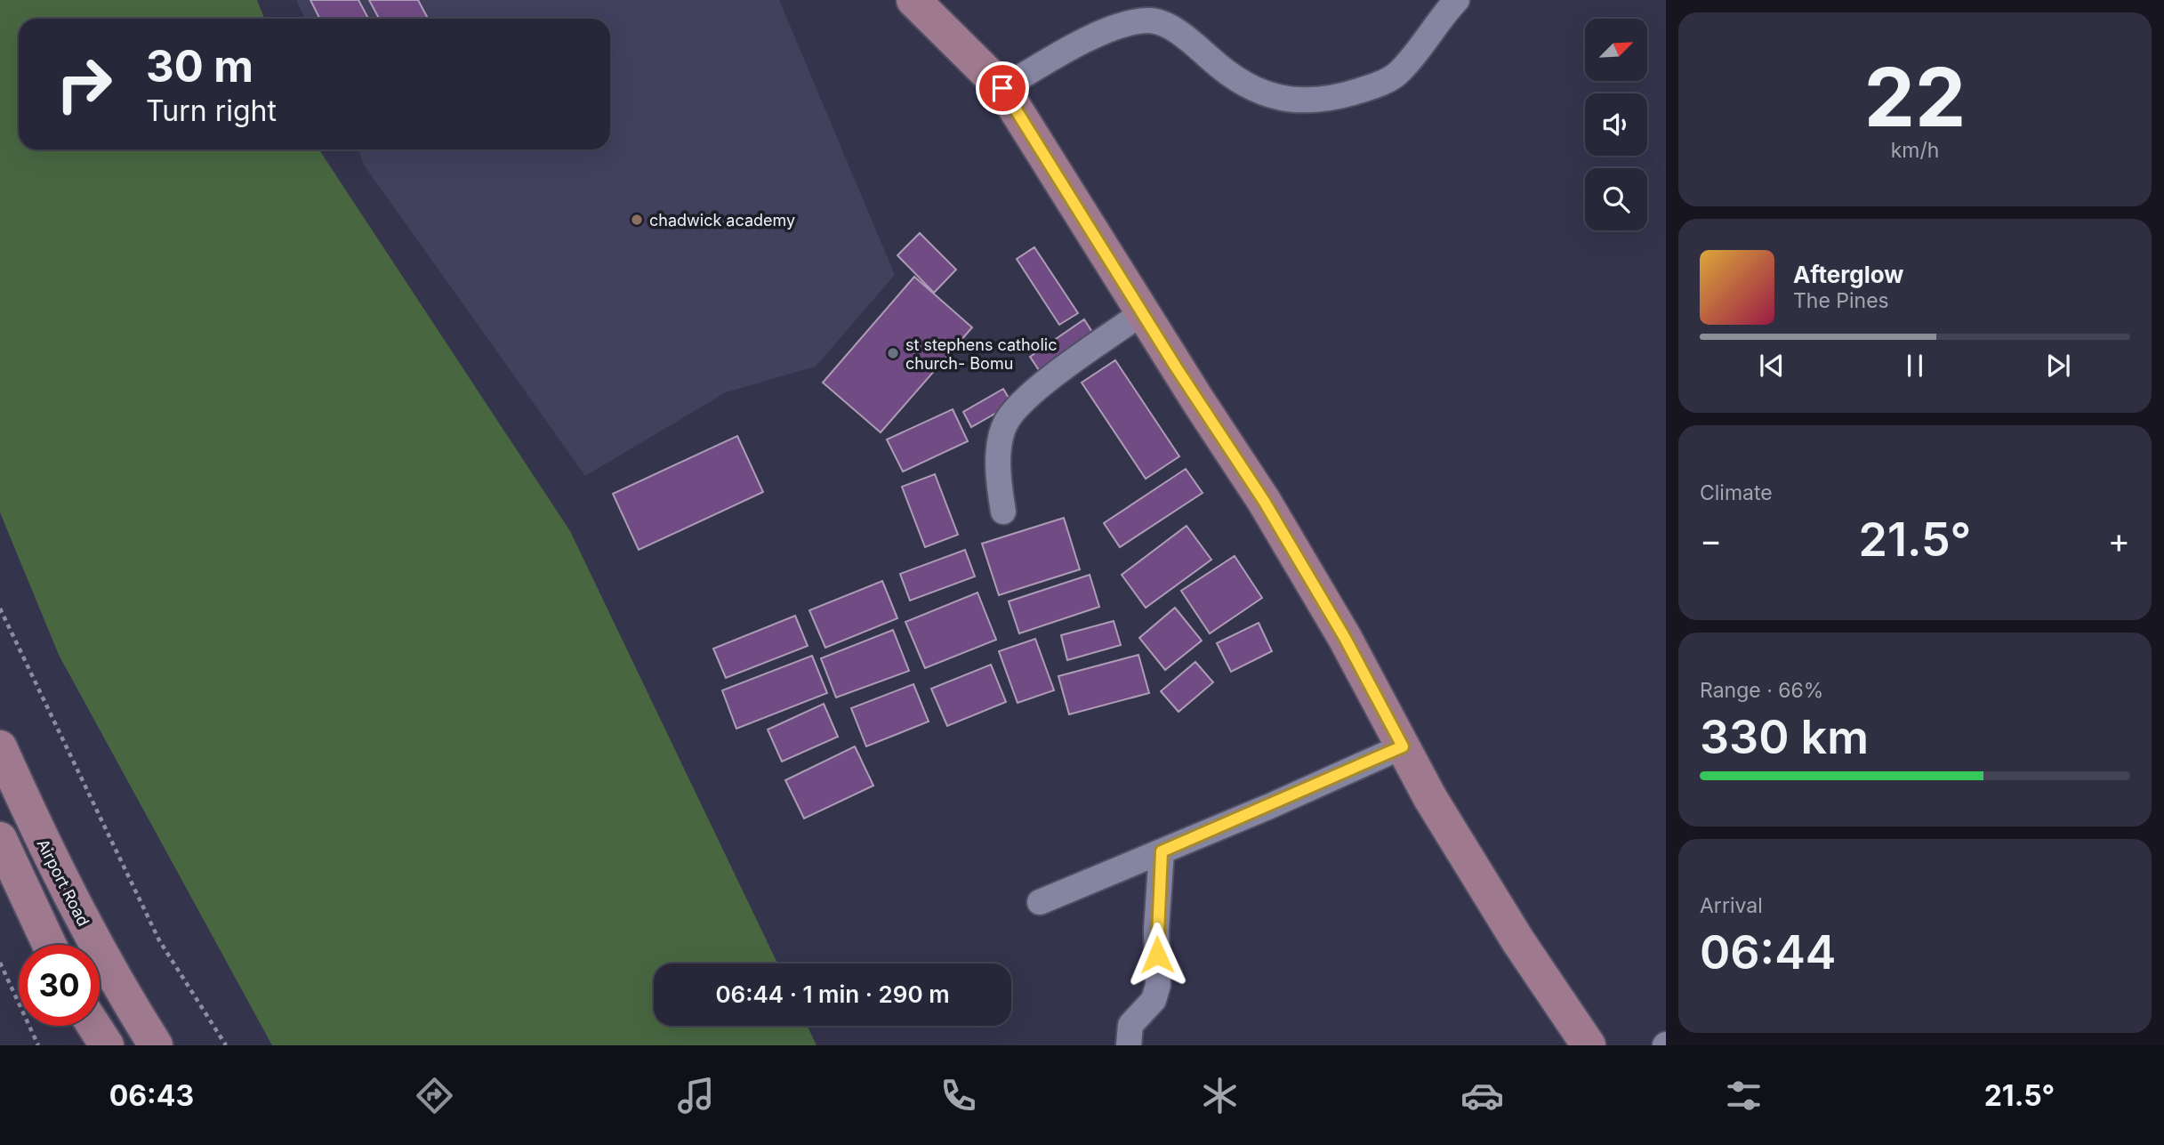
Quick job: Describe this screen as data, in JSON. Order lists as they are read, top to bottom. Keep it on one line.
{"streets":{"street":["Airport Road"]},"places":["chadwick academy","st stephens catholic church- Bomu"],"north":"top right","page":{"tile":[["22","km/h"],"Climate",["Range · 66%","330 km"],["Arrival","06:44"]],"turn":["30 m","Turn right"],"song":["Afterglow","The Pines"],"heat":["−","21.5°","+"],"limit":"30","trip":"06:44 · 1 min · 290 m","tabs":["06:43","21.5°"]}}
